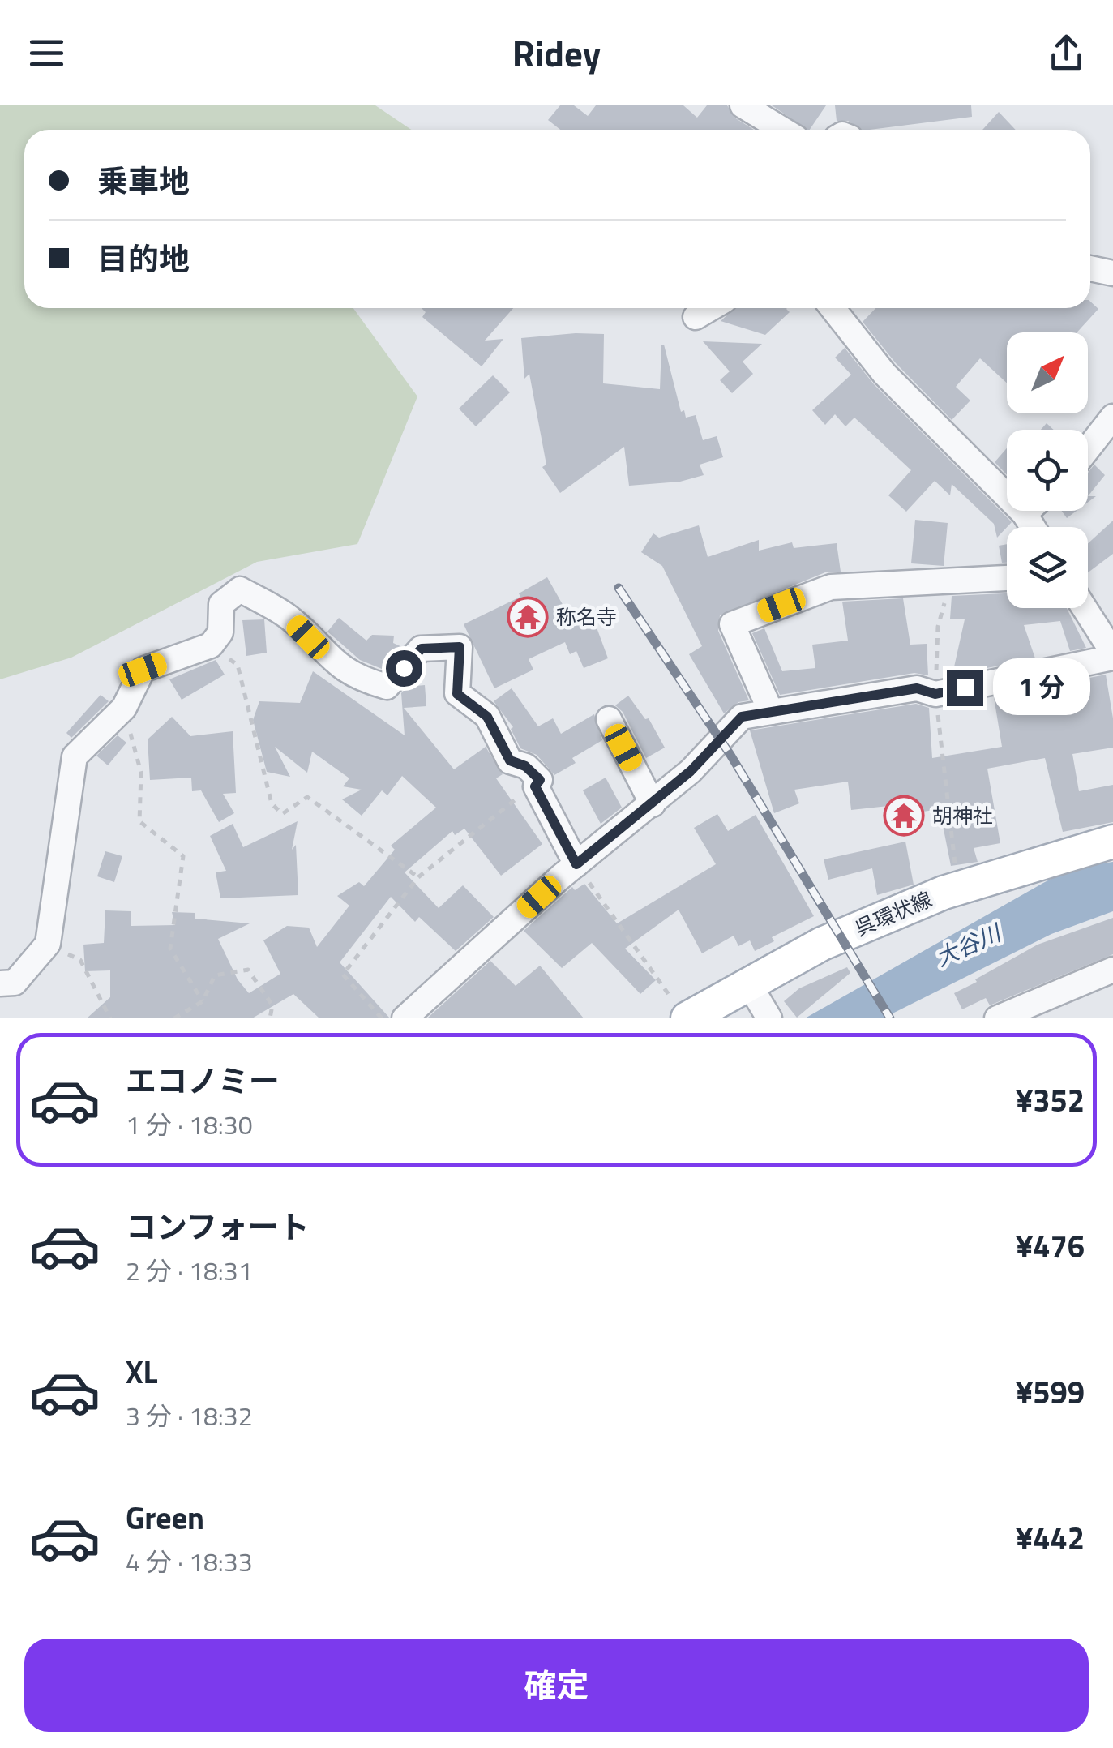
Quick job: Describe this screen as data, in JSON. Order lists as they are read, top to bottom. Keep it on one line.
{"streets":{"main road":["呉環状線"]},"water":["大谷川"],"places":{"temple":["称名寺","胡神社"]},"north":"top right","page":{"header":"Ridey","banner":["乗車地","目的地"],"bubble":"1 分","list":[{"name":"エコノミー","note":"1 分 · 18:30","value":"¥352"},{"name":"コンフォート","note":"2 分 · 18:31","value":"¥476"},{"name":"XL","note":"3 分 · 18:32","value":"¥599"},{"name":"Green","note":"4 分 · 18:33","value":"¥442"}],"buttons":"確定"}}
